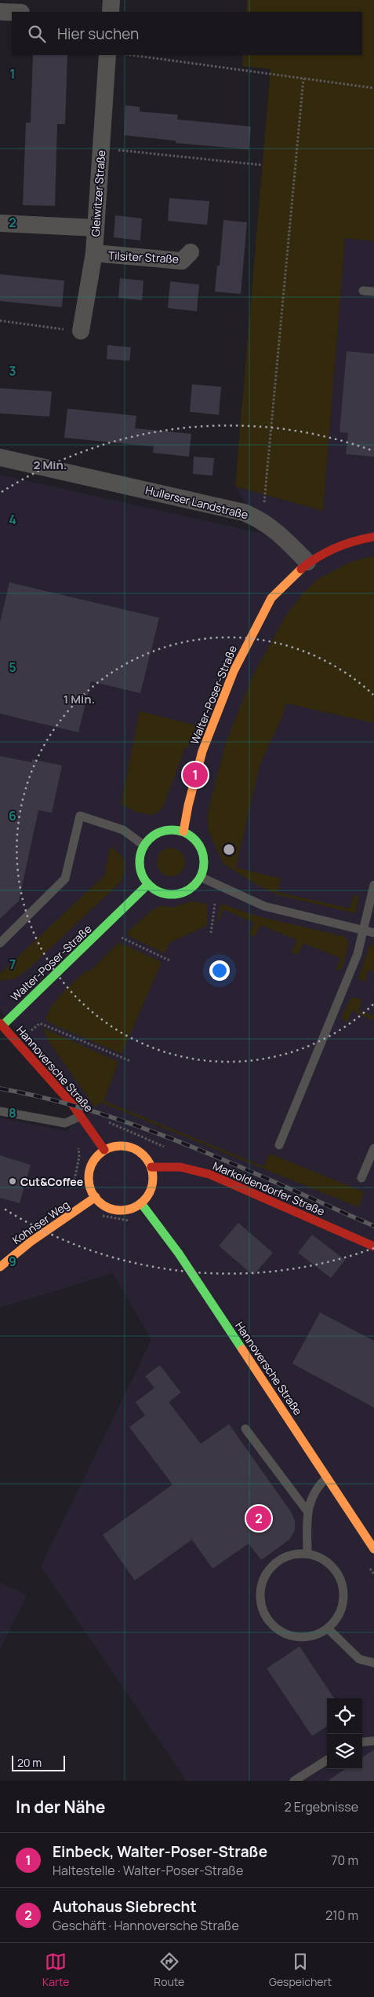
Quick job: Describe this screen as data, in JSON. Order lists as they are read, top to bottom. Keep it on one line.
{"streets":{"main road":["Walter-Poser-Straße","Hannoversche Straße","Markoldendorfer Straße","Kohnser Weg"],"street":["Gleiwitzer Straße","Tilsiter Straße","Hullerser Landstraße"]},"crossings":[["Gleiwitzer Straße","Tilsiter Straße"],["Hullerser Landstraße","Walter-Poser-Straße"],["Walter-Poser-Straße","Hannoversche Straße"],["Hannoversche Straße","Markoldendorfer Straße"],["Hannoversche Straße","Kohnser Weg"],["Markoldendorfer Straße","Kohnser Weg"]],"places":["Cut&Coffee"],"scale_bar":"20 m","page":{"search":"Hier suchen","pins":["1","2"],"scale":"20 m","heading":["In der Nähe","2 Ergebnisse"],"list":[{"mark":"1","name":"Einbeck, Walter-Poser-Straße","note":"Haltestelle · Walter-Poser-Straße","value":"70 m"},{"mark":"2","name":"Autohaus Siebrecht","note":"Geschäft · Hannoversche Straße","value":"210 m"}],"nav":["Karte","Route","Gespeichert"]},"grid":{"rows":["1","2","3","4","5","6","7","8","9"]},"rings":["2 Min.","1 Min."]}
